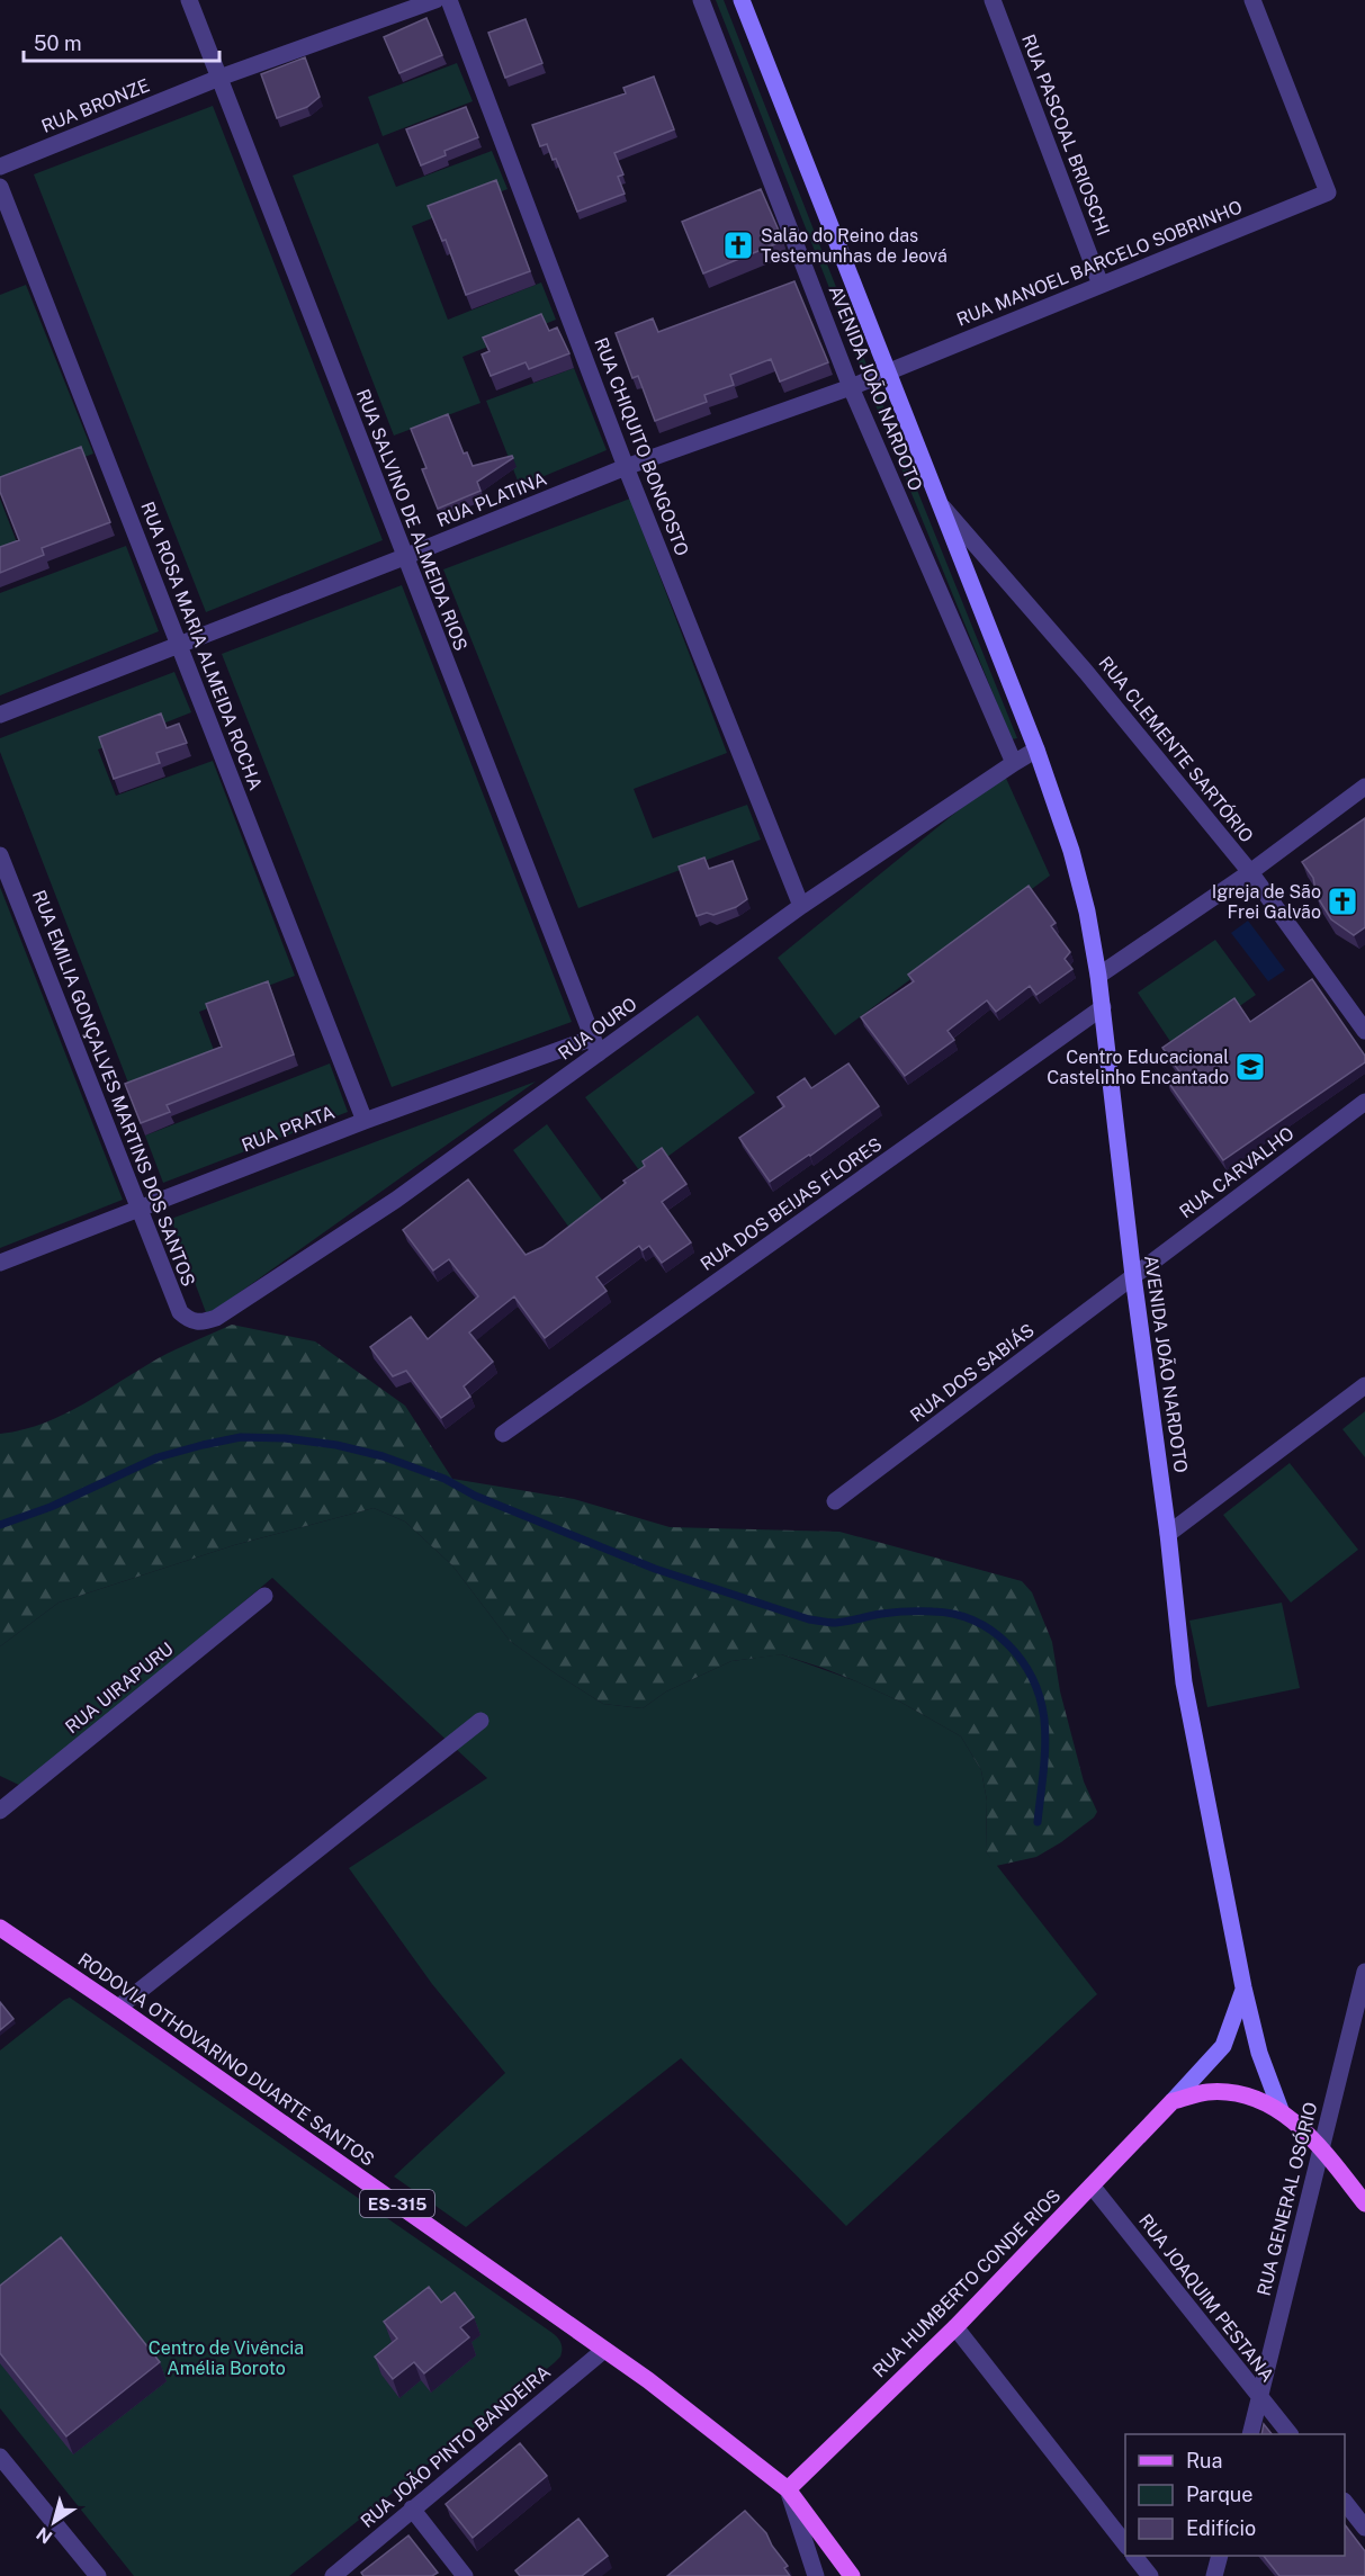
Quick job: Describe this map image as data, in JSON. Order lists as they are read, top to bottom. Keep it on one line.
{"streets":{"main road":["RODOVIA OTHOVARINO DUARTE SANTOS","ES-315","RUA HUMBERTO CONDE RIOS"],"street":["RUA BRONZE","RUA PASCOAL BRIOSCHI","RUA MANOEL BARCELO SOBRINHO","AVENIDA JOÃO NARDOTO","RUA CHIQUITO BONGOSTO","RUA PLATINA","RUA SALVINO DE ALMEIDA RIOS","RUA ROSA MARIA ALMEIDA ROCHA","RUA CLEMENTE SARTÓRIO","RUA OURO","RUA EMILIA GONÇALVES MARTINS DOS SANTOS","RUA PRATA","RUA CARVALHO","RUA DOS BEIJAS FLORES","RUA DOS SABIÁS","RUA UIRAPURU","RUA GENERAL OSÓRIO","RUA JOAQUIM PESTANA","RUA JOÃO PINTO BANDEIRA"]},"crossings":[["RUA BRONZE","RUA SALVINO DE ALMEIDA RIOS"],["RUA PASCOAL BRIOSCHI","RUA MANOEL BARCELO SOBRINHO"],["RUA MANOEL BARCELO SOBRINHO","AVENIDA JOÃO NARDOTO"],["RUA MANOEL BARCELO SOBRINHO","RUA PLATINA"],["AVENIDA JOÃO NARDOTO","RUA PLATINA"],["AVENIDA JOÃO NARDOTO","RUA CLEMENTE SARTÓRIO"],["AVENIDA JOÃO NARDOTO","RUA OURO"],["AVENIDA JOÃO NARDOTO","RUA CARVALHO"],["AVENIDA JOÃO NARDOTO","RUA DOS BEIJAS FLORES"],["AVENIDA JOÃO NARDOTO","RUA DOS SABIÁS"],["RUA CHIQUITO BONGOSTO","RUA PLATINA"],["RUA CHIQUITO BONGOSTO","RUA OURO"],["RUA PLATINA","RUA SALVINO DE ALMEIDA RIOS"],["RUA PLATINA","RUA ROSA MARIA ALMEIDA ROCHA"],["RUA SALVINO DE ALMEIDA RIOS","RUA OURO"],["RUA SALVINO DE ALMEIDA RIOS","RUA PRATA"],["RUA ROSA MARIA ALMEIDA ROCHA","RUA PRATA"],["RUA OURO","RUA EMILIA GONÇALVES MARTINS DOS SANTOS"],["RUA OURO","RUA PRATA"],["RUA EMILIA GONÇALVES MARTINS DOS SANTOS","RUA PRATA"],["RUA CARVALHO","RUA DOS SABIÁS"],["RODOVIA OTHOVARINO DUARTE SANTOS","ES-315"],["RODOVIA OTHOVARINO DUARTE SANTOS","RUA HUMBERTO CONDE RIOS"],["RODOVIA OTHOVARINO DUARTE SANTOS","RUA JOÃO PINTO BANDEIRA"],["RUA GENERAL OSÓRIO","RUA JOAQUIM PESTANA"],["ES-315","RUA HUMBERTO CONDE RIOS"],["RUA HUMBERTO CONDE RIOS","RUA JOAQUIM PESTANA"]],"parks":["Centro de Vivência Amélia Boroto"],"places":{"church":["Salão do Reino das Testemunhas de Jeová","Igreja de São Frei Galvão"],"school or university":["Centro Educacional Castelinho Encantado"]},"legend":["Rua","Parque","Edifício"],"scale_bar":"50 m","north":"bottom left"}
